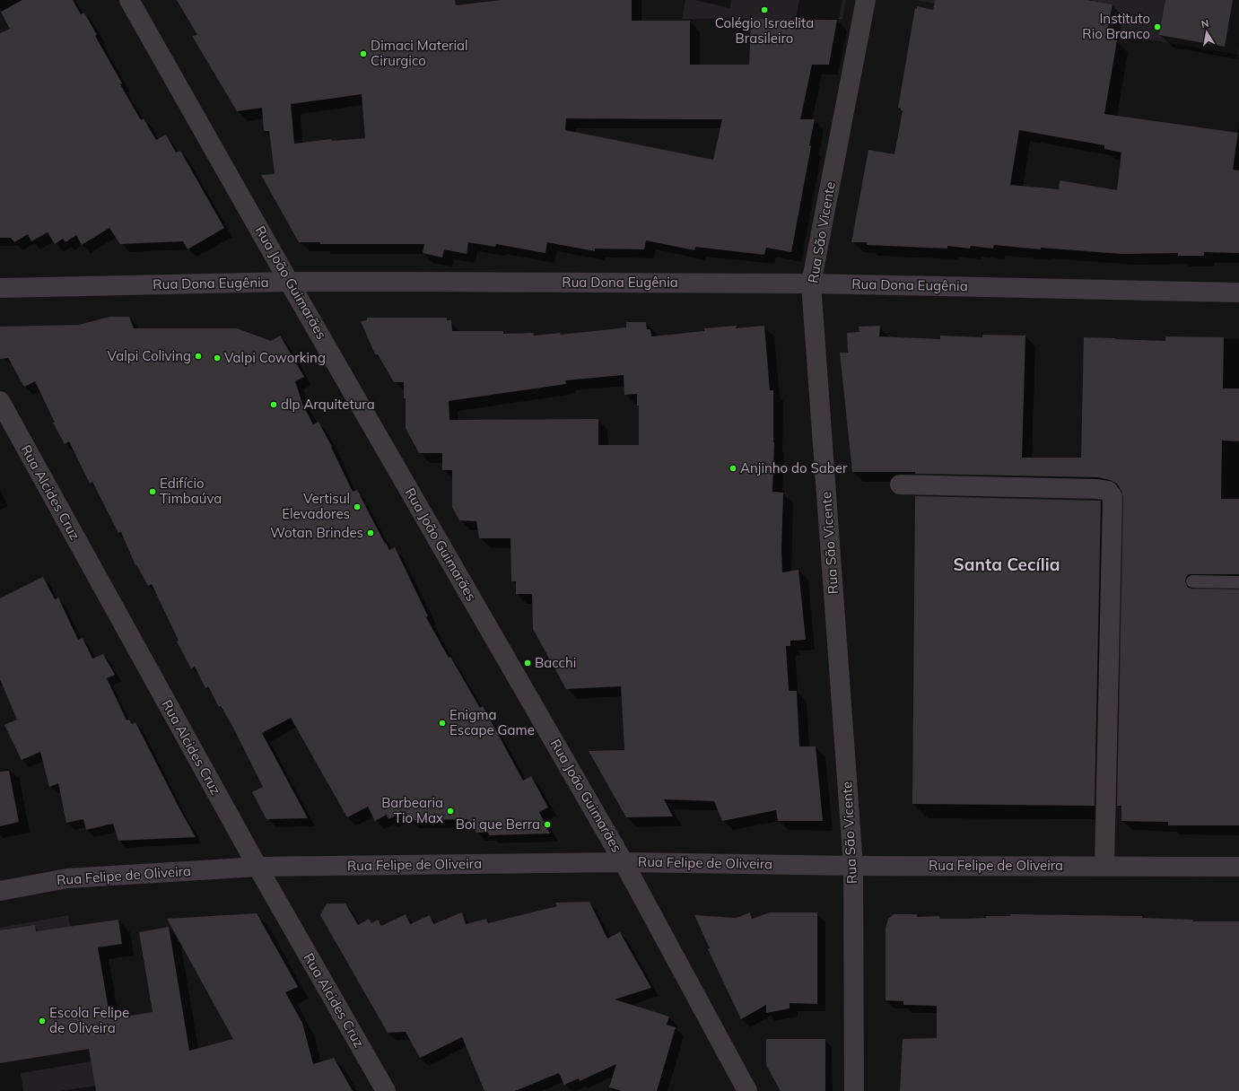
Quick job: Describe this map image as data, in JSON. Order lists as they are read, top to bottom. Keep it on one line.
{"streets":{"street":["Rua São Vicente","Rua João Guimarães","Rua Dona Eugênia","Rua Alcides Cruz","Rua Felipe de Oliveira"]},"crossings":[["Rua São Vicente","Rua Dona Eugênia"],["Rua São Vicente","Rua Felipe de Oliveira"],["Rua João Guimarães","Rua Dona Eugênia"],["Rua João Guimarães","Rua Felipe de Oliveira"],["Rua Alcides Cruz","Rua Felipe de Oliveira"]],"districts":["Santa Cecília"],"places":["Colégio Israelita Brasileiro","Instituto Rio Branco","Dimaci Material Cirurgico","Valpi Coliving","Valpi Coworking","dlp Arquitetura","Anjinho do Saber","Edifício Timbaúva","Vertisul Elevadores","Wotan Brindes","Bacchi","Enigma Escape Game","Barbearia Tio Max","Boi que Berra","Escola Felipe de Oliveira"],"north":"top"}
